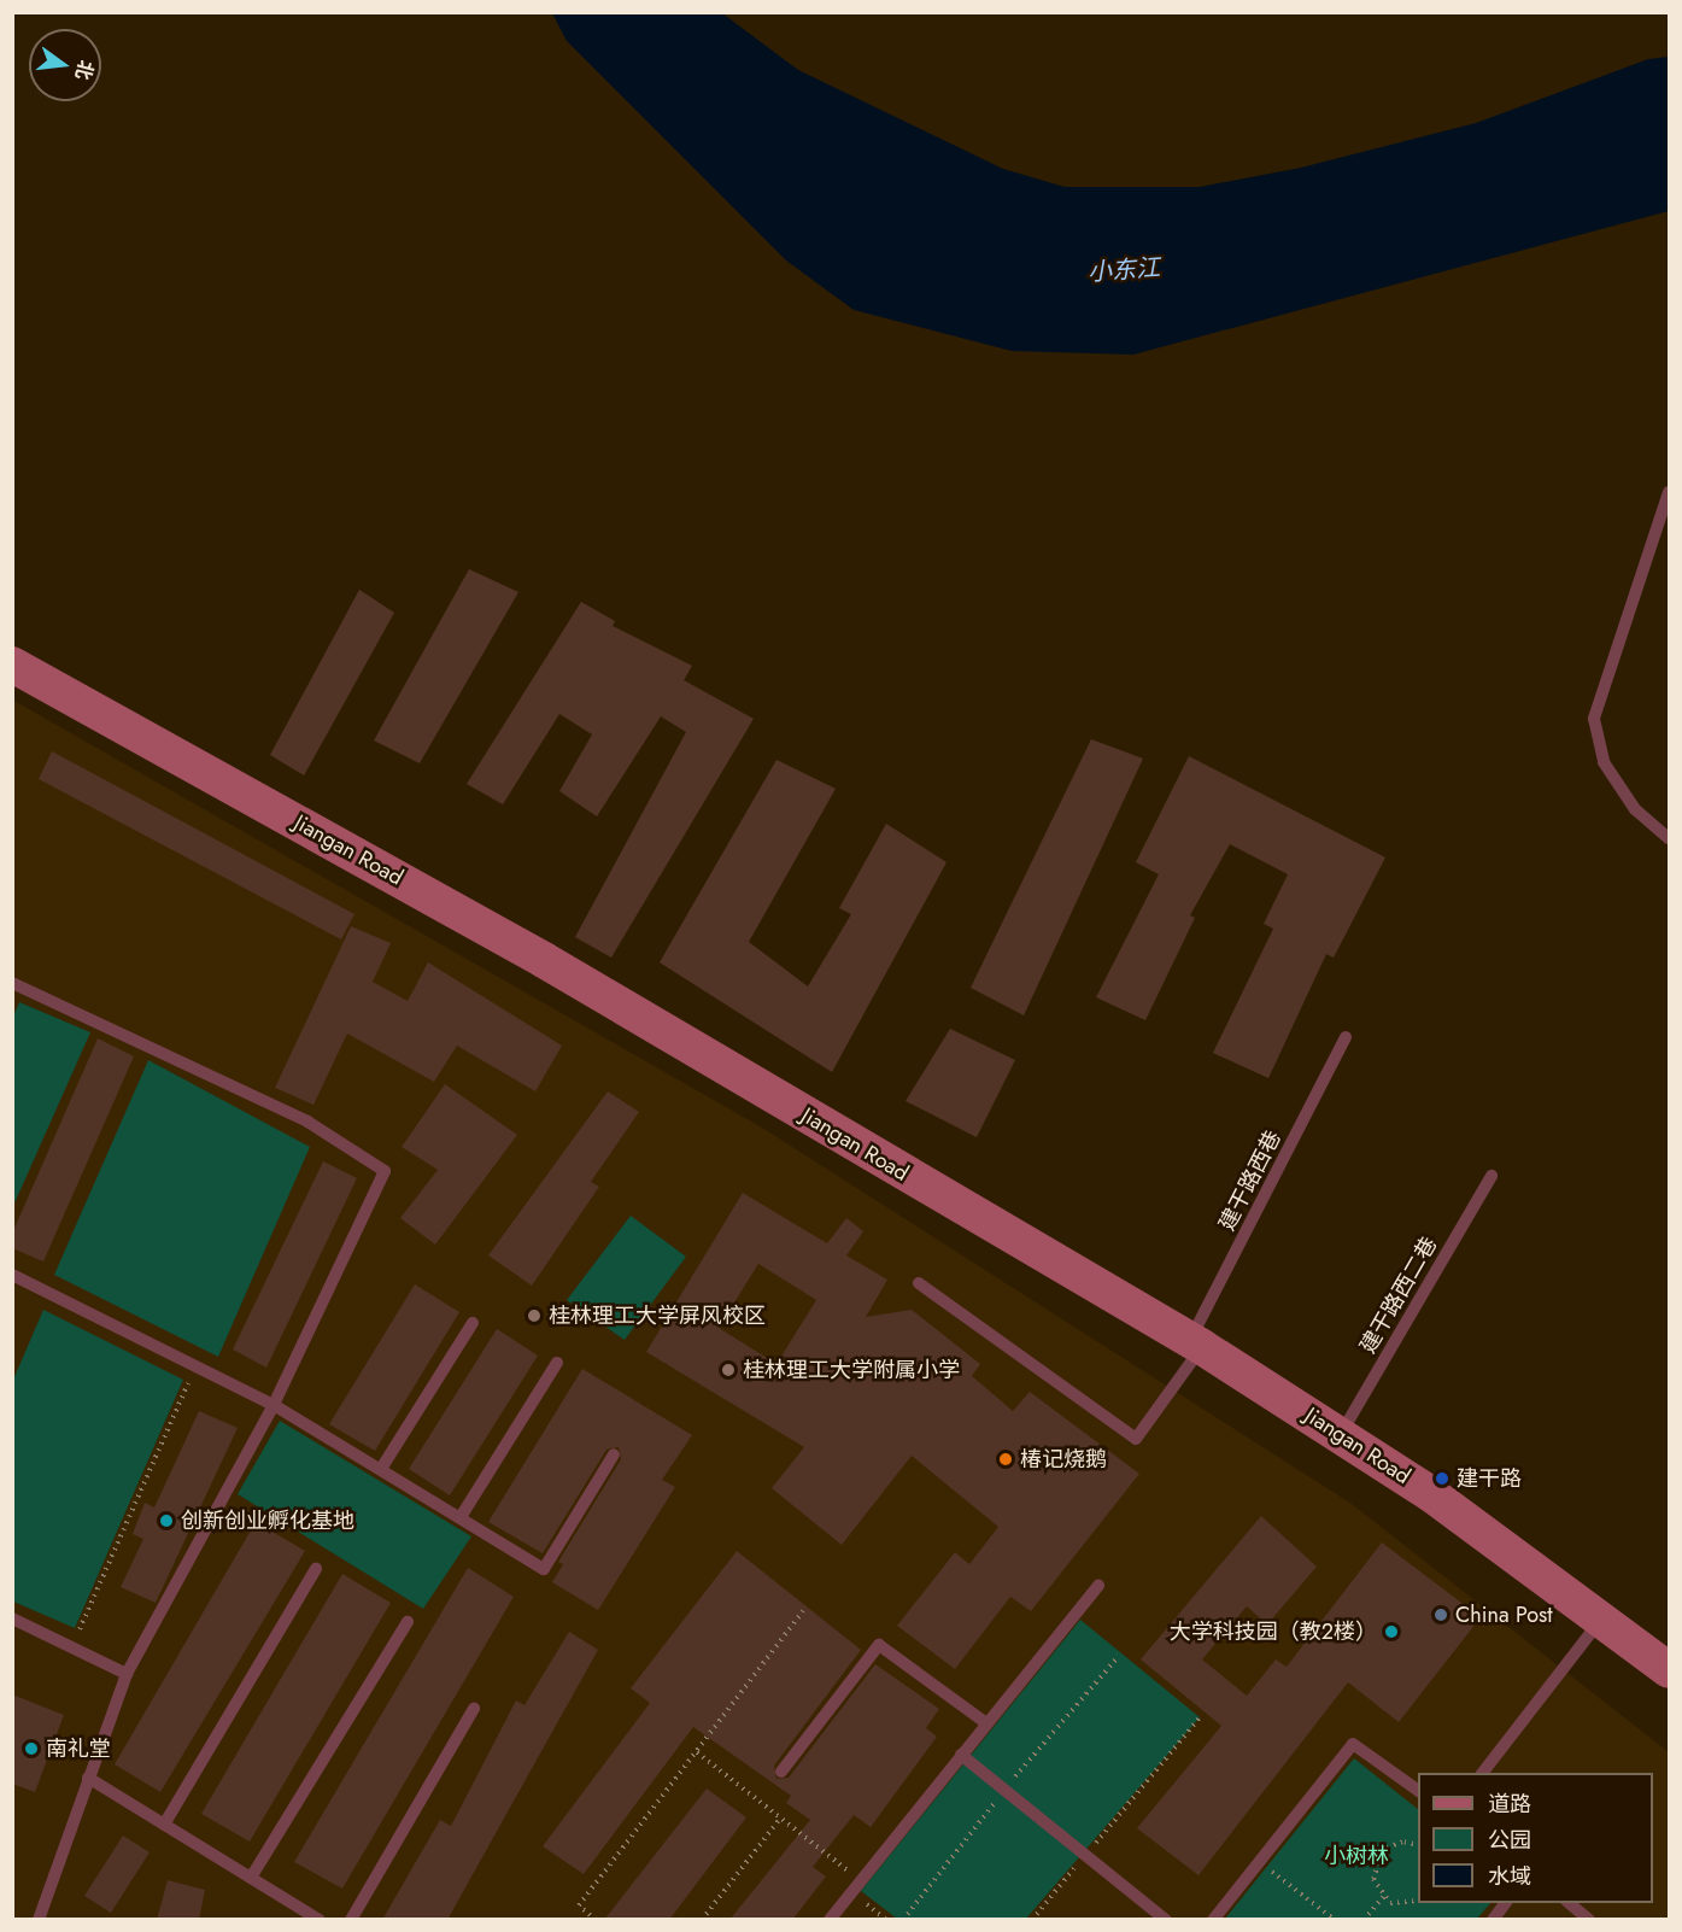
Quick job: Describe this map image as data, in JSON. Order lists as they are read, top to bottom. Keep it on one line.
{"streets":{"main road":["Jiangan Road"],"lane":["建干路西巷","建干路西二巷"]},"crossings":[["Jiangan Road","建干路西巷"],["Jiangan Road","建干路西二巷"]],"water":["小东江"],"parks":["小树林"],"places":["桂林理工大学屏风校区","桂林理工大学附属小学","椿记烧鹅","建干路","创新创业孵化基地","China Post","大学科技园（教2楼）","南礼堂"],"legend":["道路","公园","水域"],"north":"right"}
